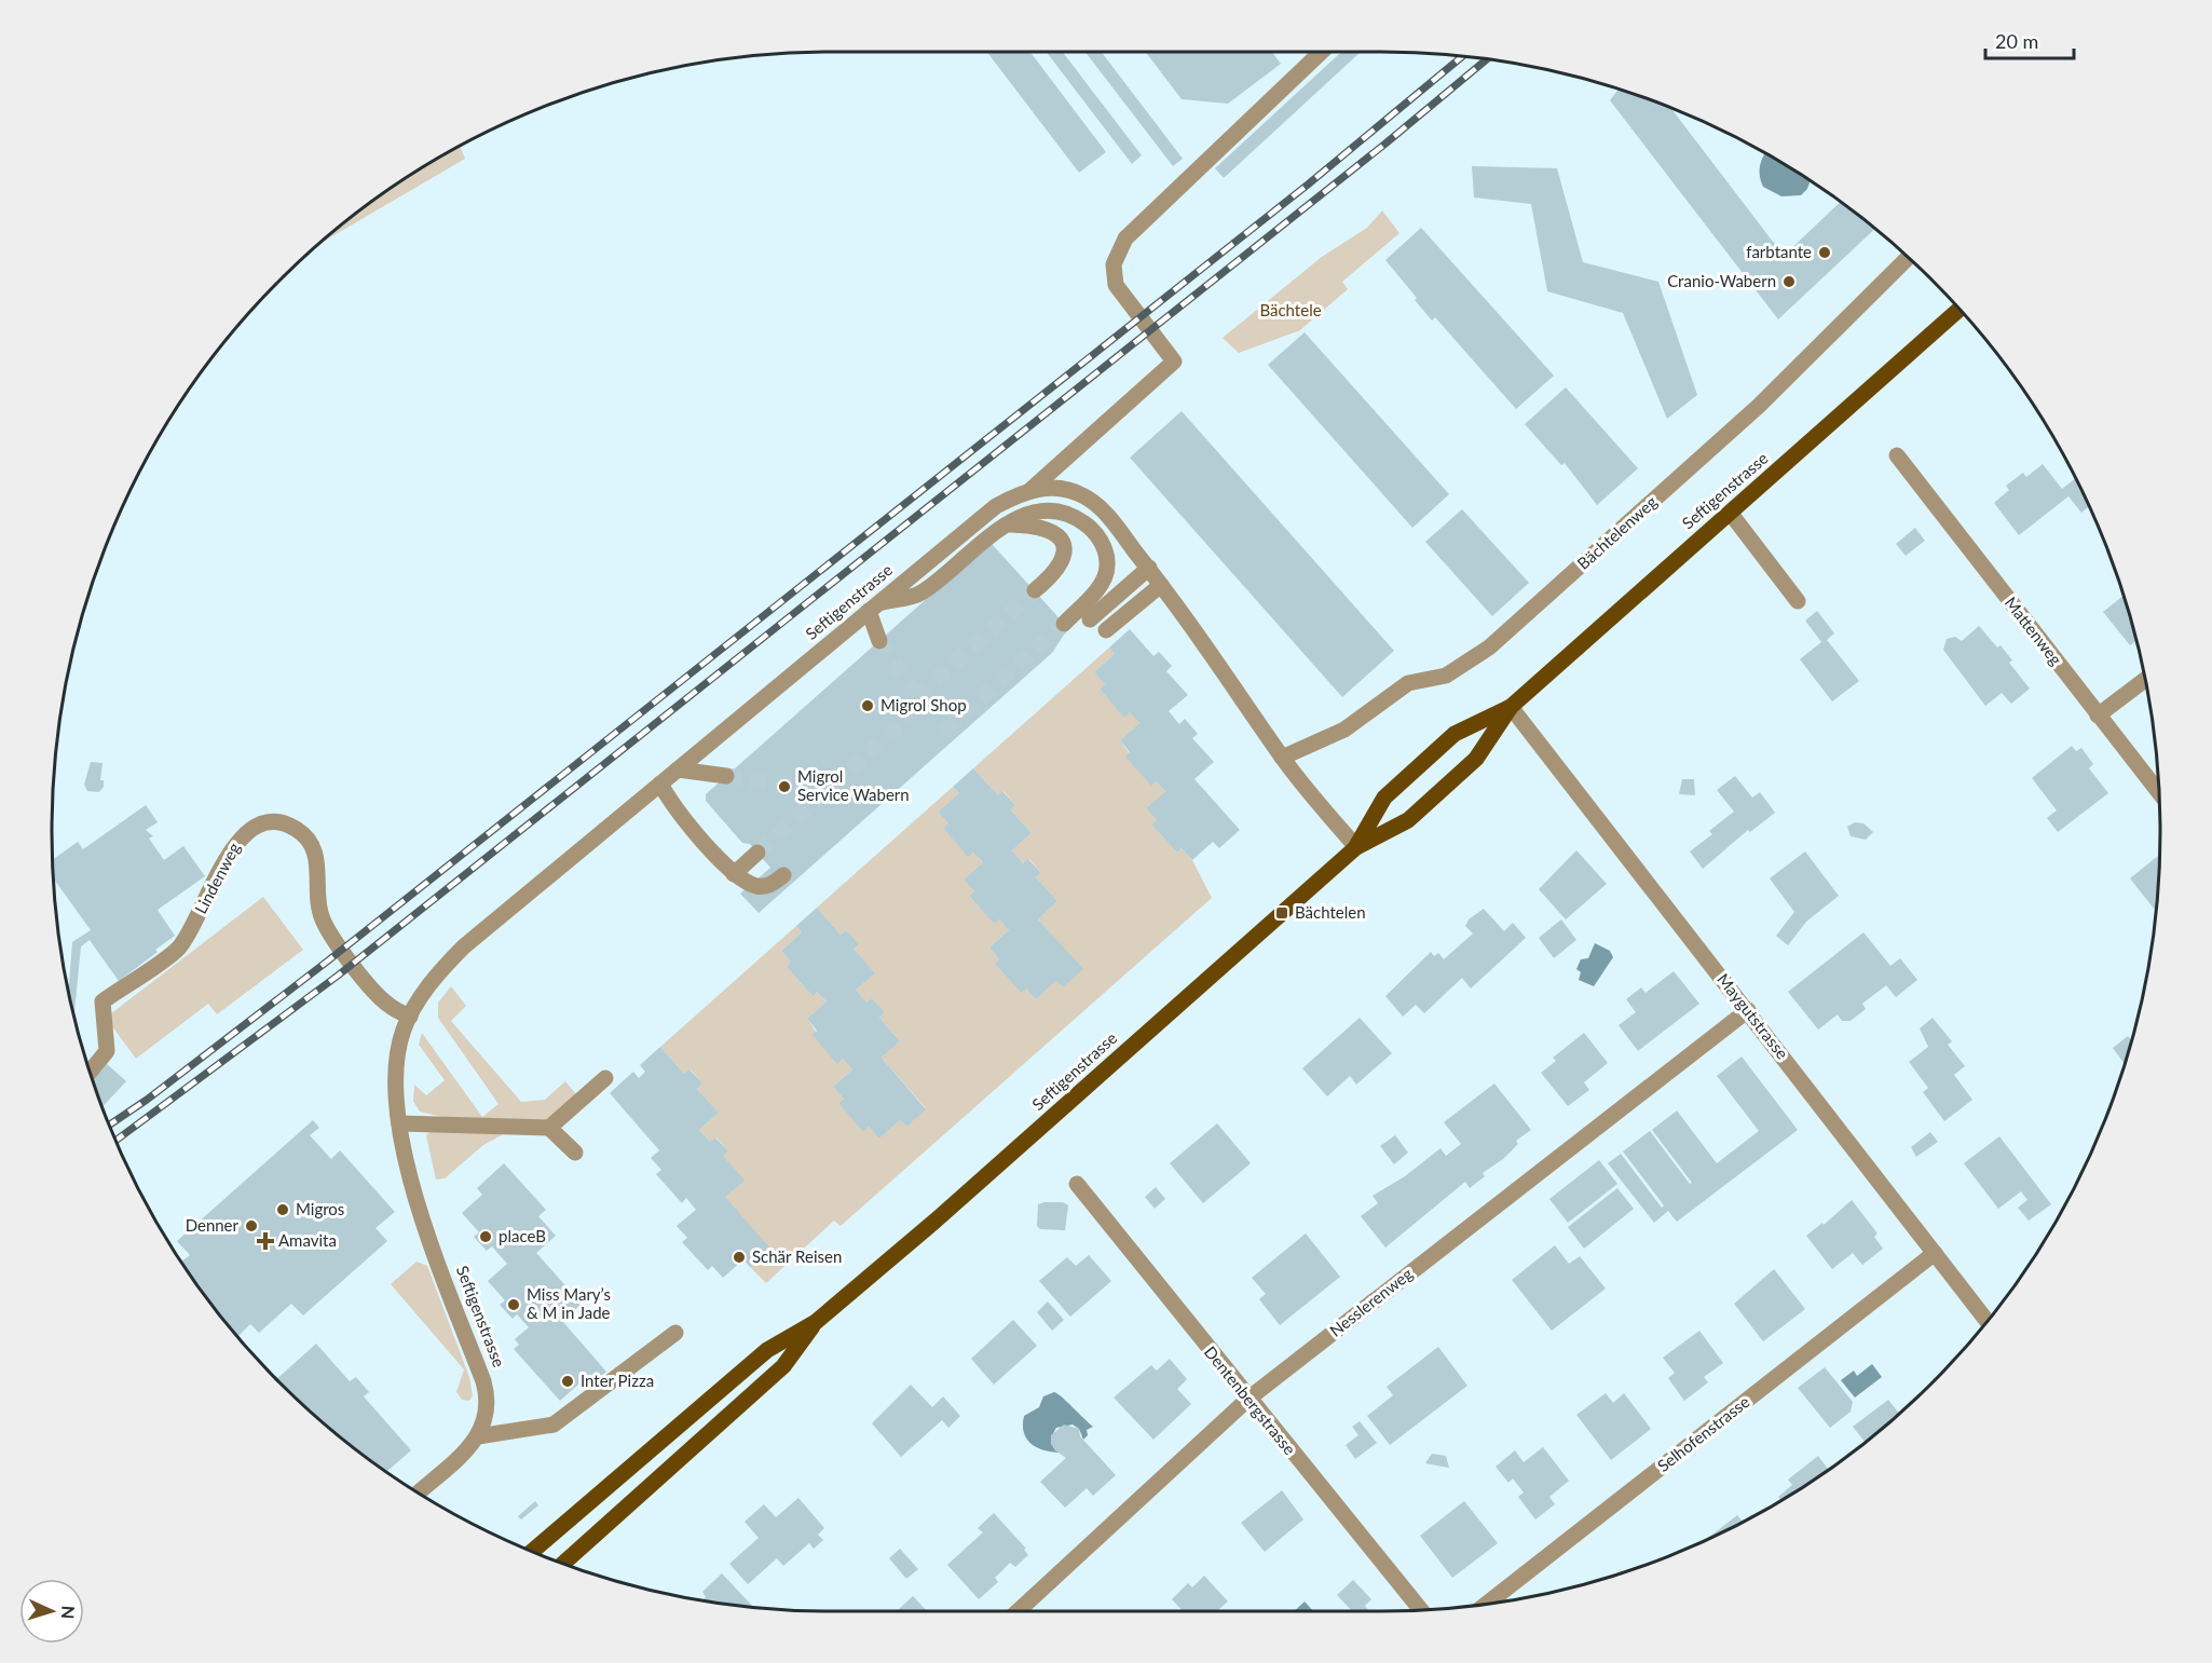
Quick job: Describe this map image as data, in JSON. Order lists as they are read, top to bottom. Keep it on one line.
{"streets":{"main road":["Seftigenstrasse"],"street":["Bächtelenweg","Mattenweg","Lindenweg","Maygutstrasse","Nesslerenweg","Dentenbergstrasse","Selhofenstrasse"]},"crossings":[["Seftigenstrasse","Bächtelenweg"],["Seftigenstrasse","Lindenweg"],["Seftigenstrasse","Maygutstrasse"],["Maygutstrasse","Nesslerenweg"],["Maygutstrasse","Selhofenstrasse"],["Nesslerenweg","Dentenbergstrasse"]],"parks":["Bächtele"],"places":{"other":["farbtante","Cranio-Wabern","Migrol Shop","Migrol Service Wabern","Migros","Denner","placeB","Schär Reisen","Miss Mary’s & M in Jade","Inter Pizza"],"transit":["Bächtelen"],"health":["Amavita"]},"scale_bar":"20 m","north":"right"}
